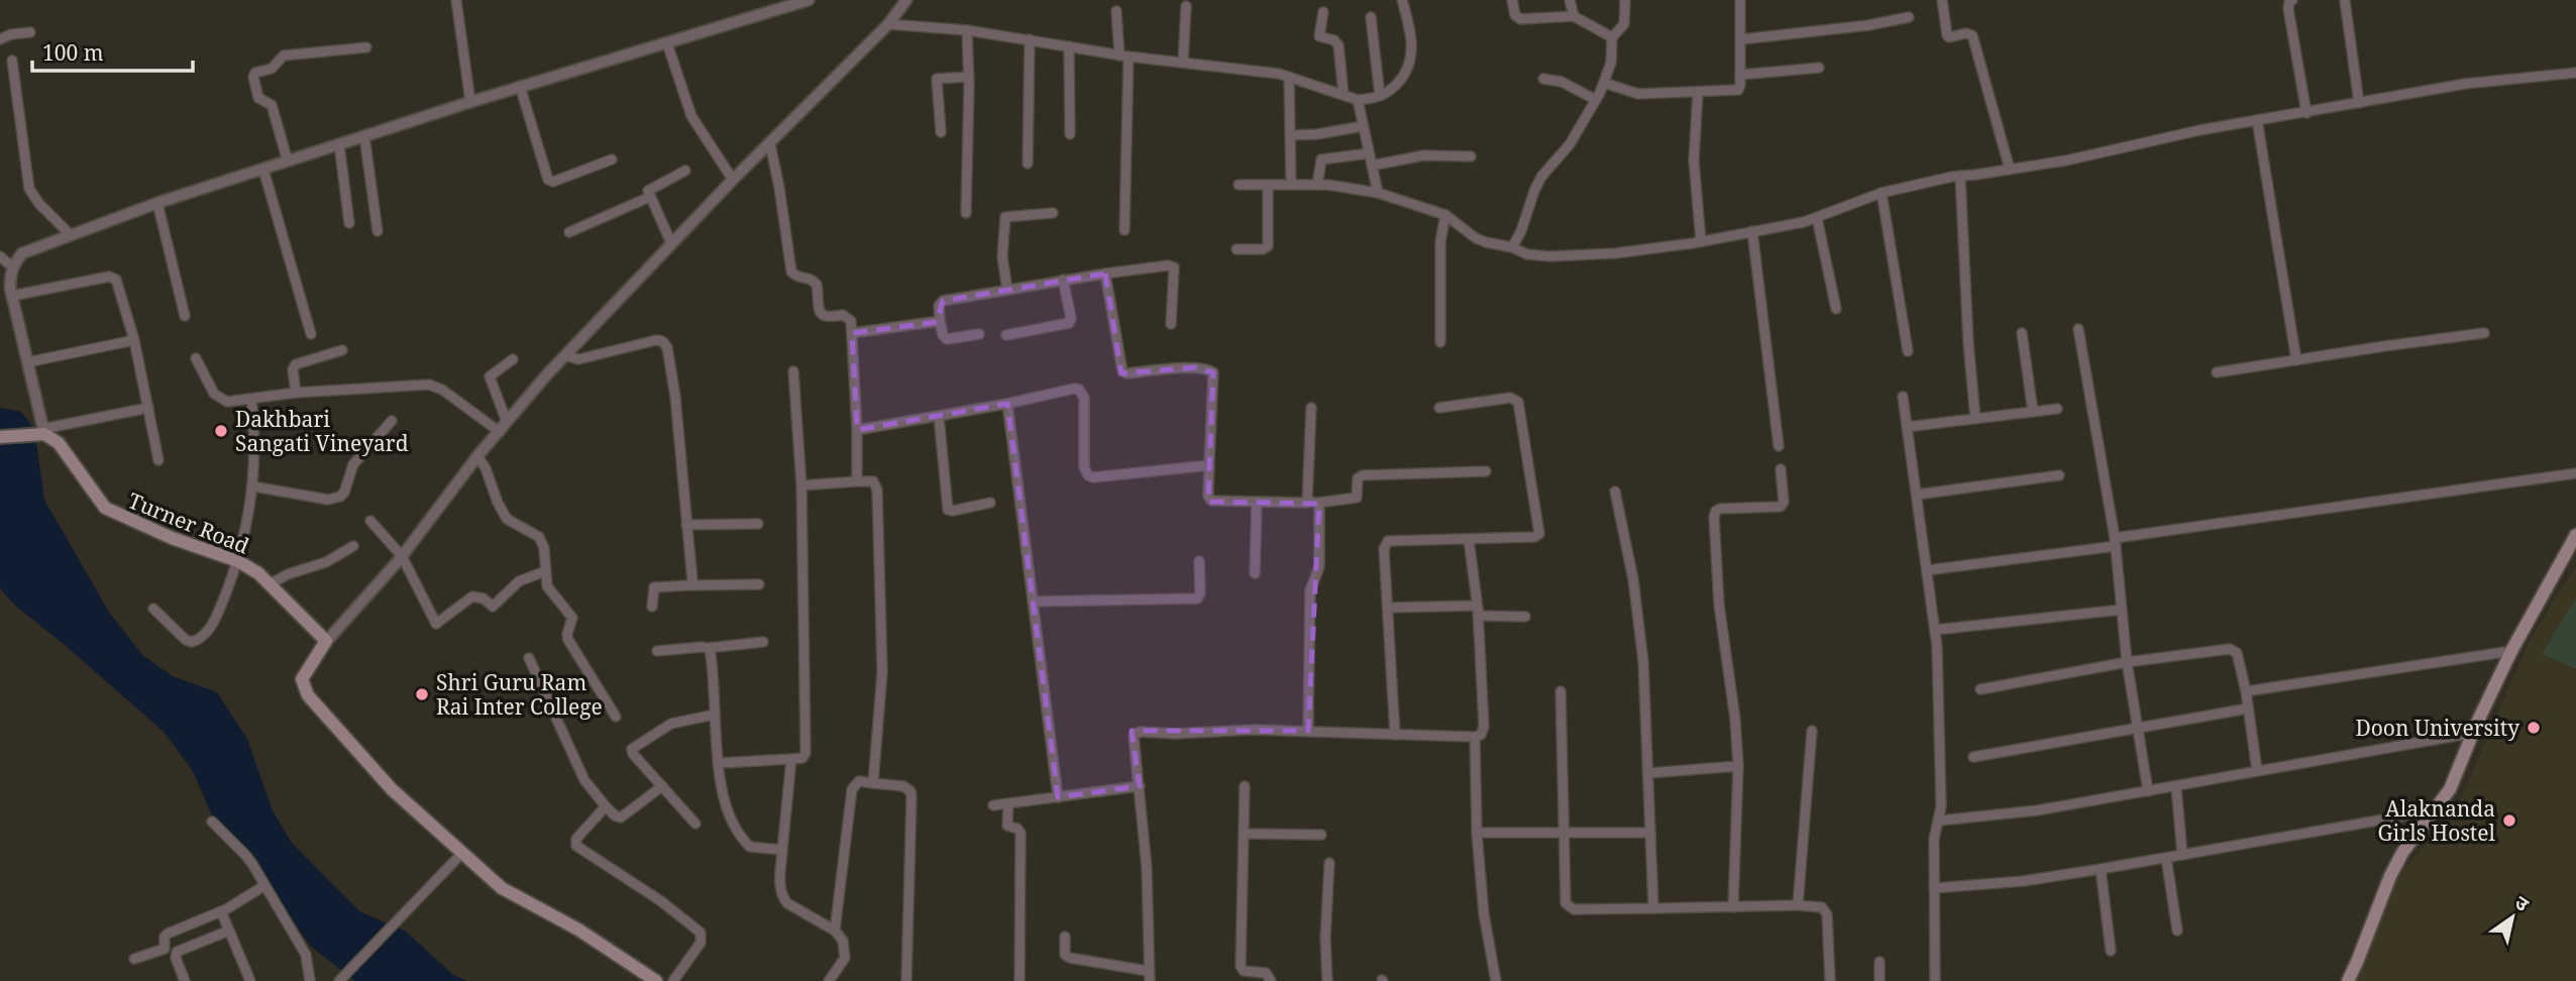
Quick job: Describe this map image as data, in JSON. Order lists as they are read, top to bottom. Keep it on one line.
{"streets":{"main road":["Turner Road"]},"places":["Dakhbari Sangati Vineyard","Shri Guru Ram Rai Inter College","Doon University","Alaknanda Girls Hostel"],"scale_bar":"100 m","north":"top right"}
